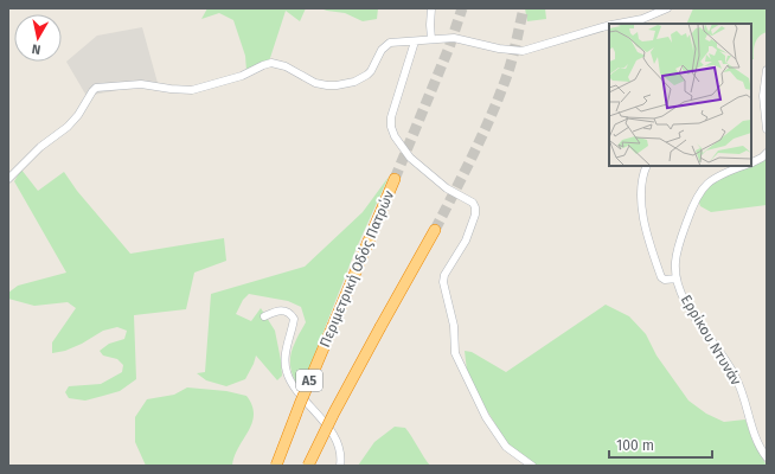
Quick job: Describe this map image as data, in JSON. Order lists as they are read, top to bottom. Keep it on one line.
{"streets":{"highway":["Περιμετρική Οδός Πατρών","Α5"],"street":["Ερρίκου Ντυνάν"]},"scale_bar":"100 m","north":"bottom"}
